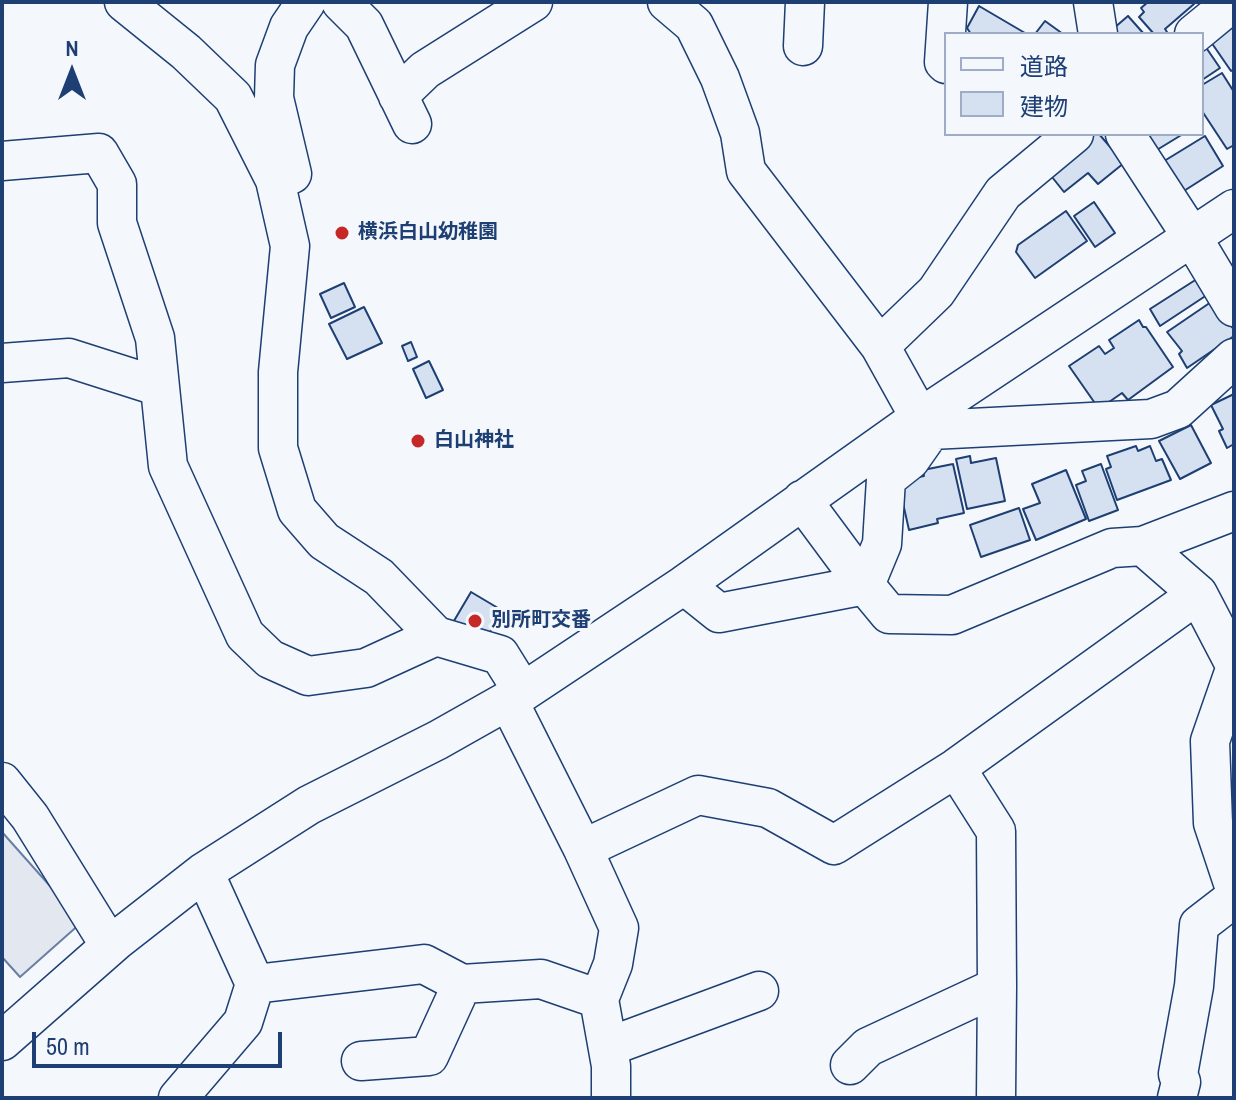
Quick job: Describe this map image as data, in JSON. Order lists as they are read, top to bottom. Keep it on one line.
{"places":["横浜白山幼稚園","白山神社","別所町交番"],"legend":["道路","建物"],"scale_bar":"50 m","north":"top"}
